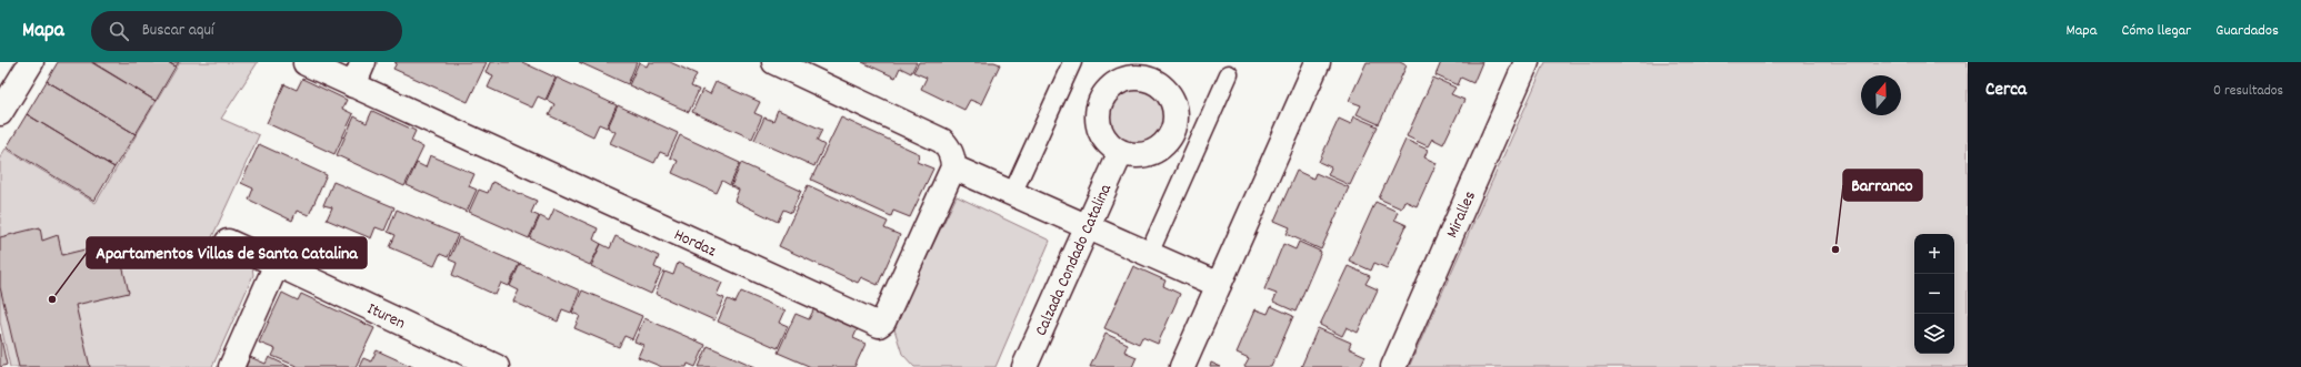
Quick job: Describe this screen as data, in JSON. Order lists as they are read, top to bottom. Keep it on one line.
{"streets":{"street":["Miralles","Hordaz","Calzada Condado Catalina","Ituren"]},"places":["Barranco","Apartamentos Villas de Santa Catalina"],"north":"top","page":{"header":"Mapa","search":"Buscar aquí","nav":["Mapa","Cómo llegar","Guardados"],"heading":["Cerca","0 resultados"],"map_buttons":["+","−"]}}
